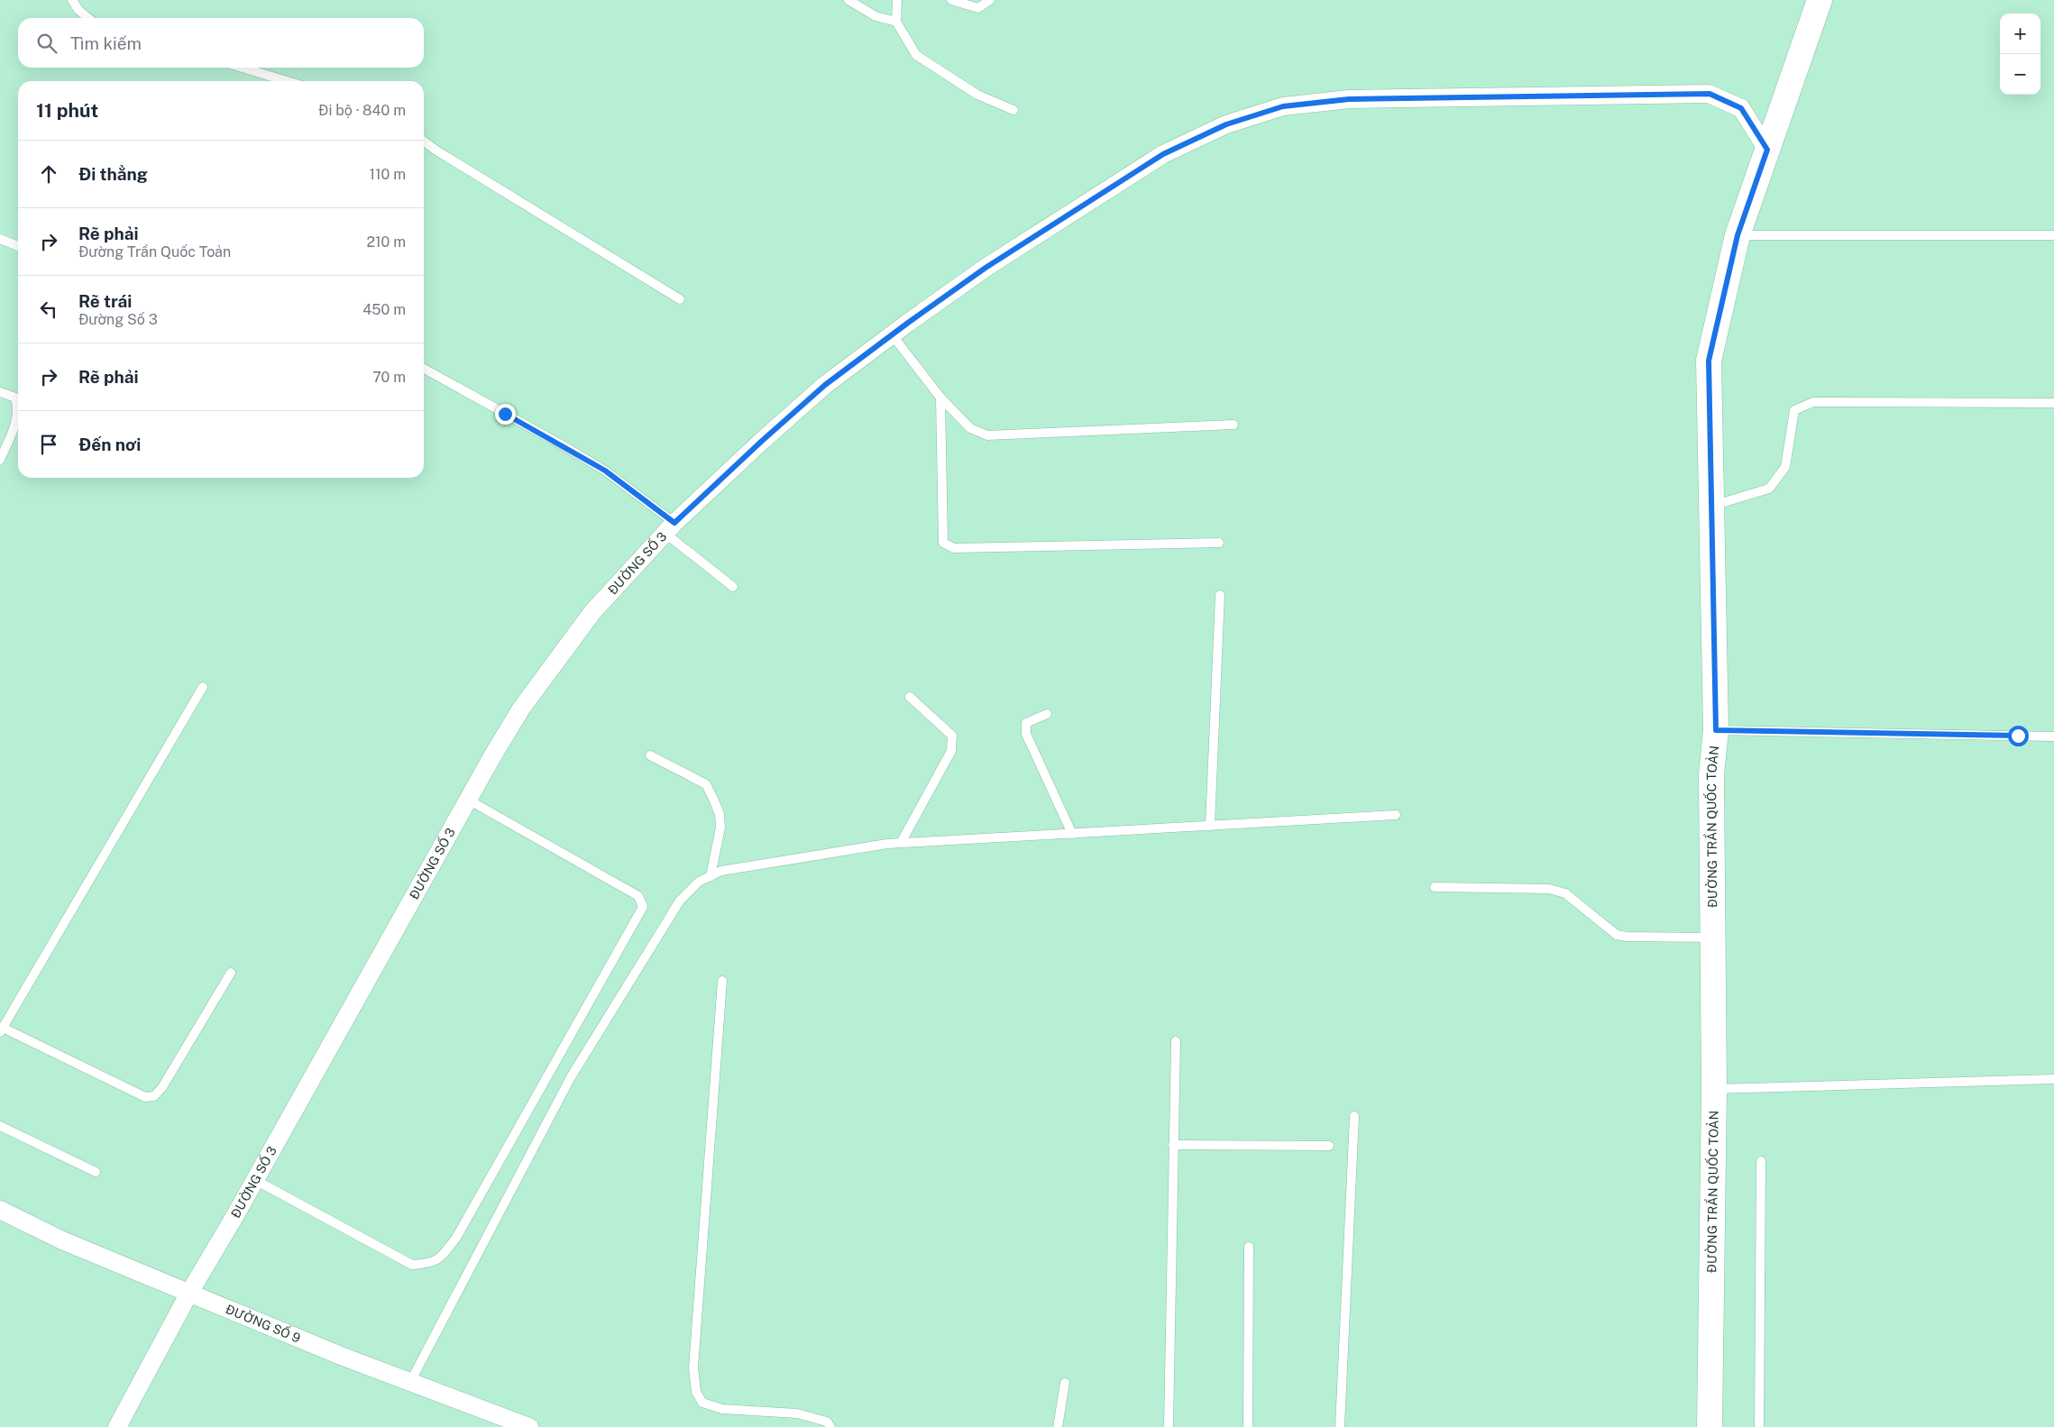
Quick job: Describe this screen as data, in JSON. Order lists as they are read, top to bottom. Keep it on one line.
{"streets":{"main road":["ĐƯỜNG TRẦN QUỐC TOẢN"],"street":["ĐƯỜNG SỐ 3","ĐƯỜNG SỐ 9"]},"crossings":[["ĐƯỜNG SỐ 3","ĐƯỜNG TRẦN QUỐC TOẢN"],["ĐƯỜNG SỐ 3","ĐƯỜNG SỐ 9"]],"page":{"map_buttons":["+","−"],"search":"Tìm kiếm","heading":["11 phút","Đi bộ · 840 m"],"list":[["Đi thẳng","110 m"],["Rẽ phải","Đường Trần Quốc Toản","210 m"],["Rẽ trái","Đường Số 3","450 m"],["Rẽ phải","70 m"],"Đến nơi"]}}
